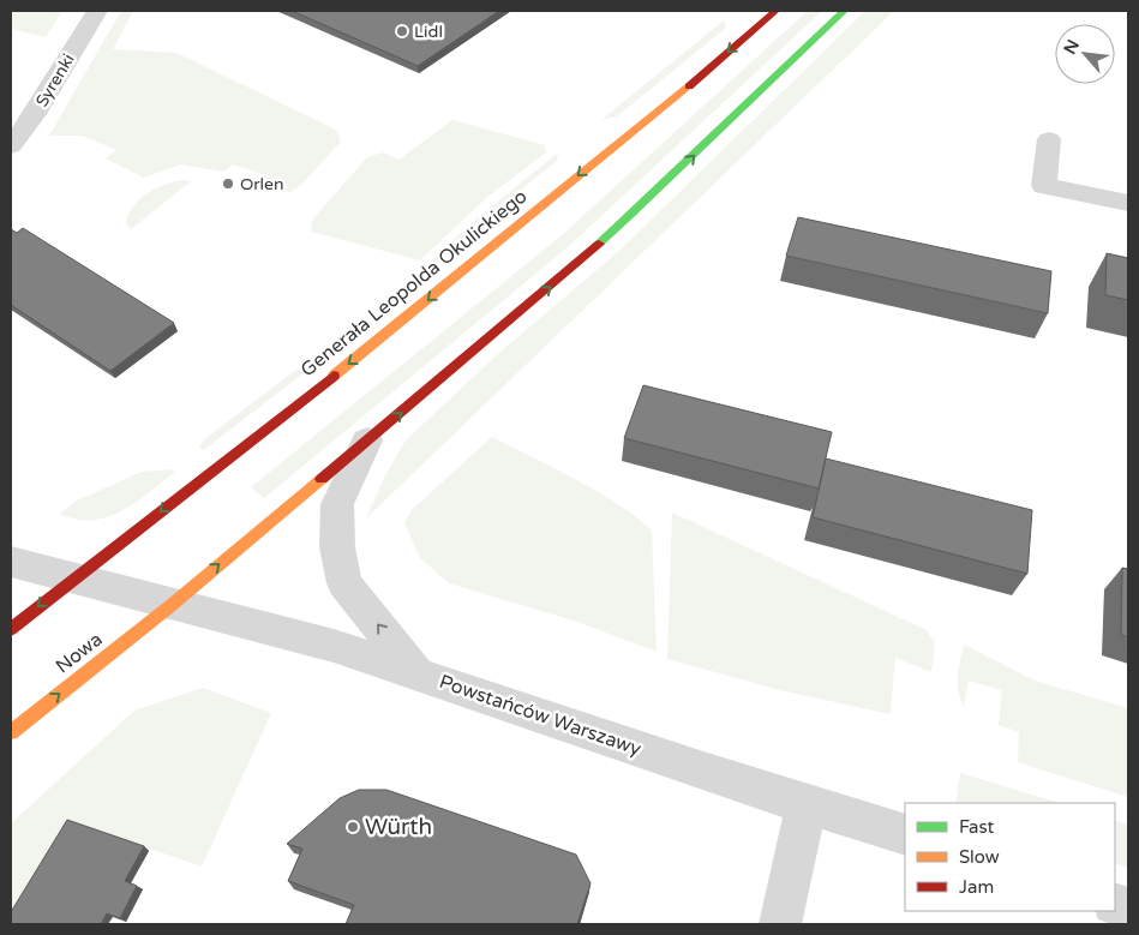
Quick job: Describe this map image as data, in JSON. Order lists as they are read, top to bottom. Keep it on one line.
{"streets":{"main road":["Generała Leopolda Okulickiego","Nowa"],"street":["Syrenki","Powstańców Warszawy"]},"crossings":[["Generała Leopolda Okulickiego","Powstańców Warszawy"],["Nowa","Powstańców Warszawy"]],"places":["Lidl","Orlen","Würth"],"legend":["Fast","Slow","Jam"],"north":"top left"}
